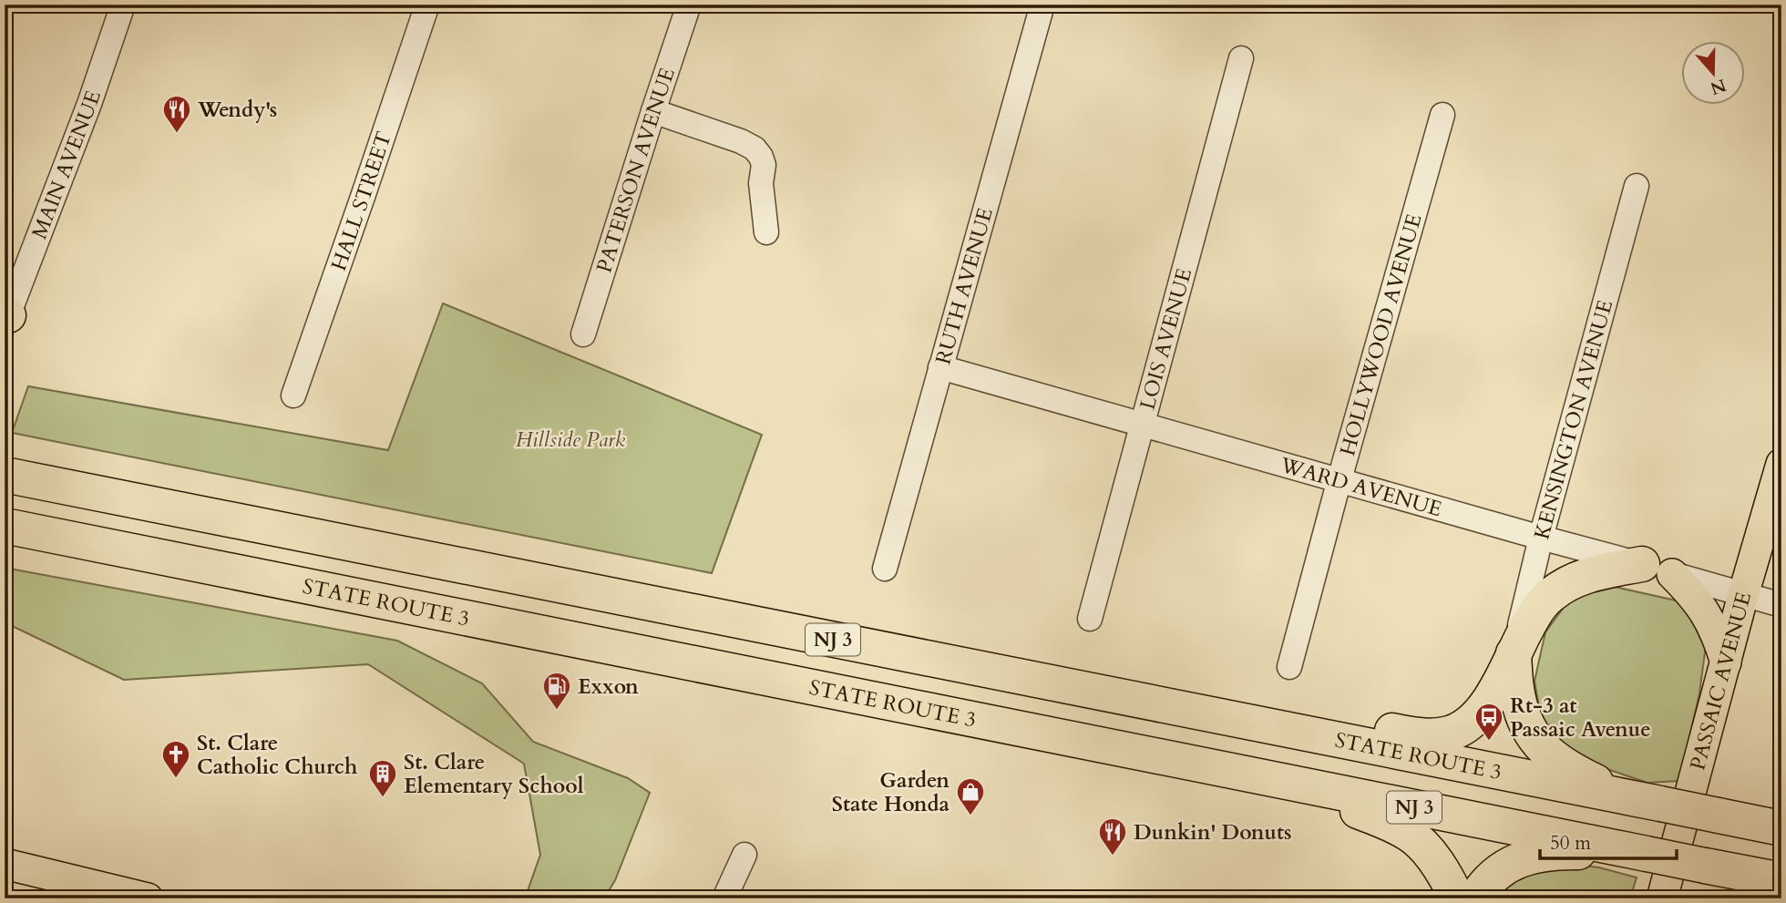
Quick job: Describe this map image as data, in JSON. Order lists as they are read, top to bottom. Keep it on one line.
{"streets":{"highway":["STATE ROUTE 3","NJ 3"],"main road":["PASSAIC AVENUE"],"street":["MAIN AVENUE","PATERSON AVENUE","HALL STREET","RUTH AVENUE","HOLLYWOOD AVENUE","LOIS AVENUE","KENSINGTON AVENUE","WARD AVENUE"]},"crossings":[["RUTH AVENUE","WARD AVENUE"],["HOLLYWOOD AVENUE","WARD AVENUE"],["LOIS AVENUE","WARD AVENUE"],["KENSINGTON AVENUE","WARD AVENUE"],["WARD AVENUE","PASSAIC AVENUE"]],"parks":["Hillside Park"],"places":{"restaurant":["Wendy's","Dunkin' Donuts"],"fuel station":["Exxon"],"bus stop":["Rt-3 at Passaic Avenue"],"church":["St. Clare Catholic Church"],"building":["St. Clare Elementary School"],"shop":["Garden State Honda"]},"scale_bar":"50 m","north":"bottom"}
